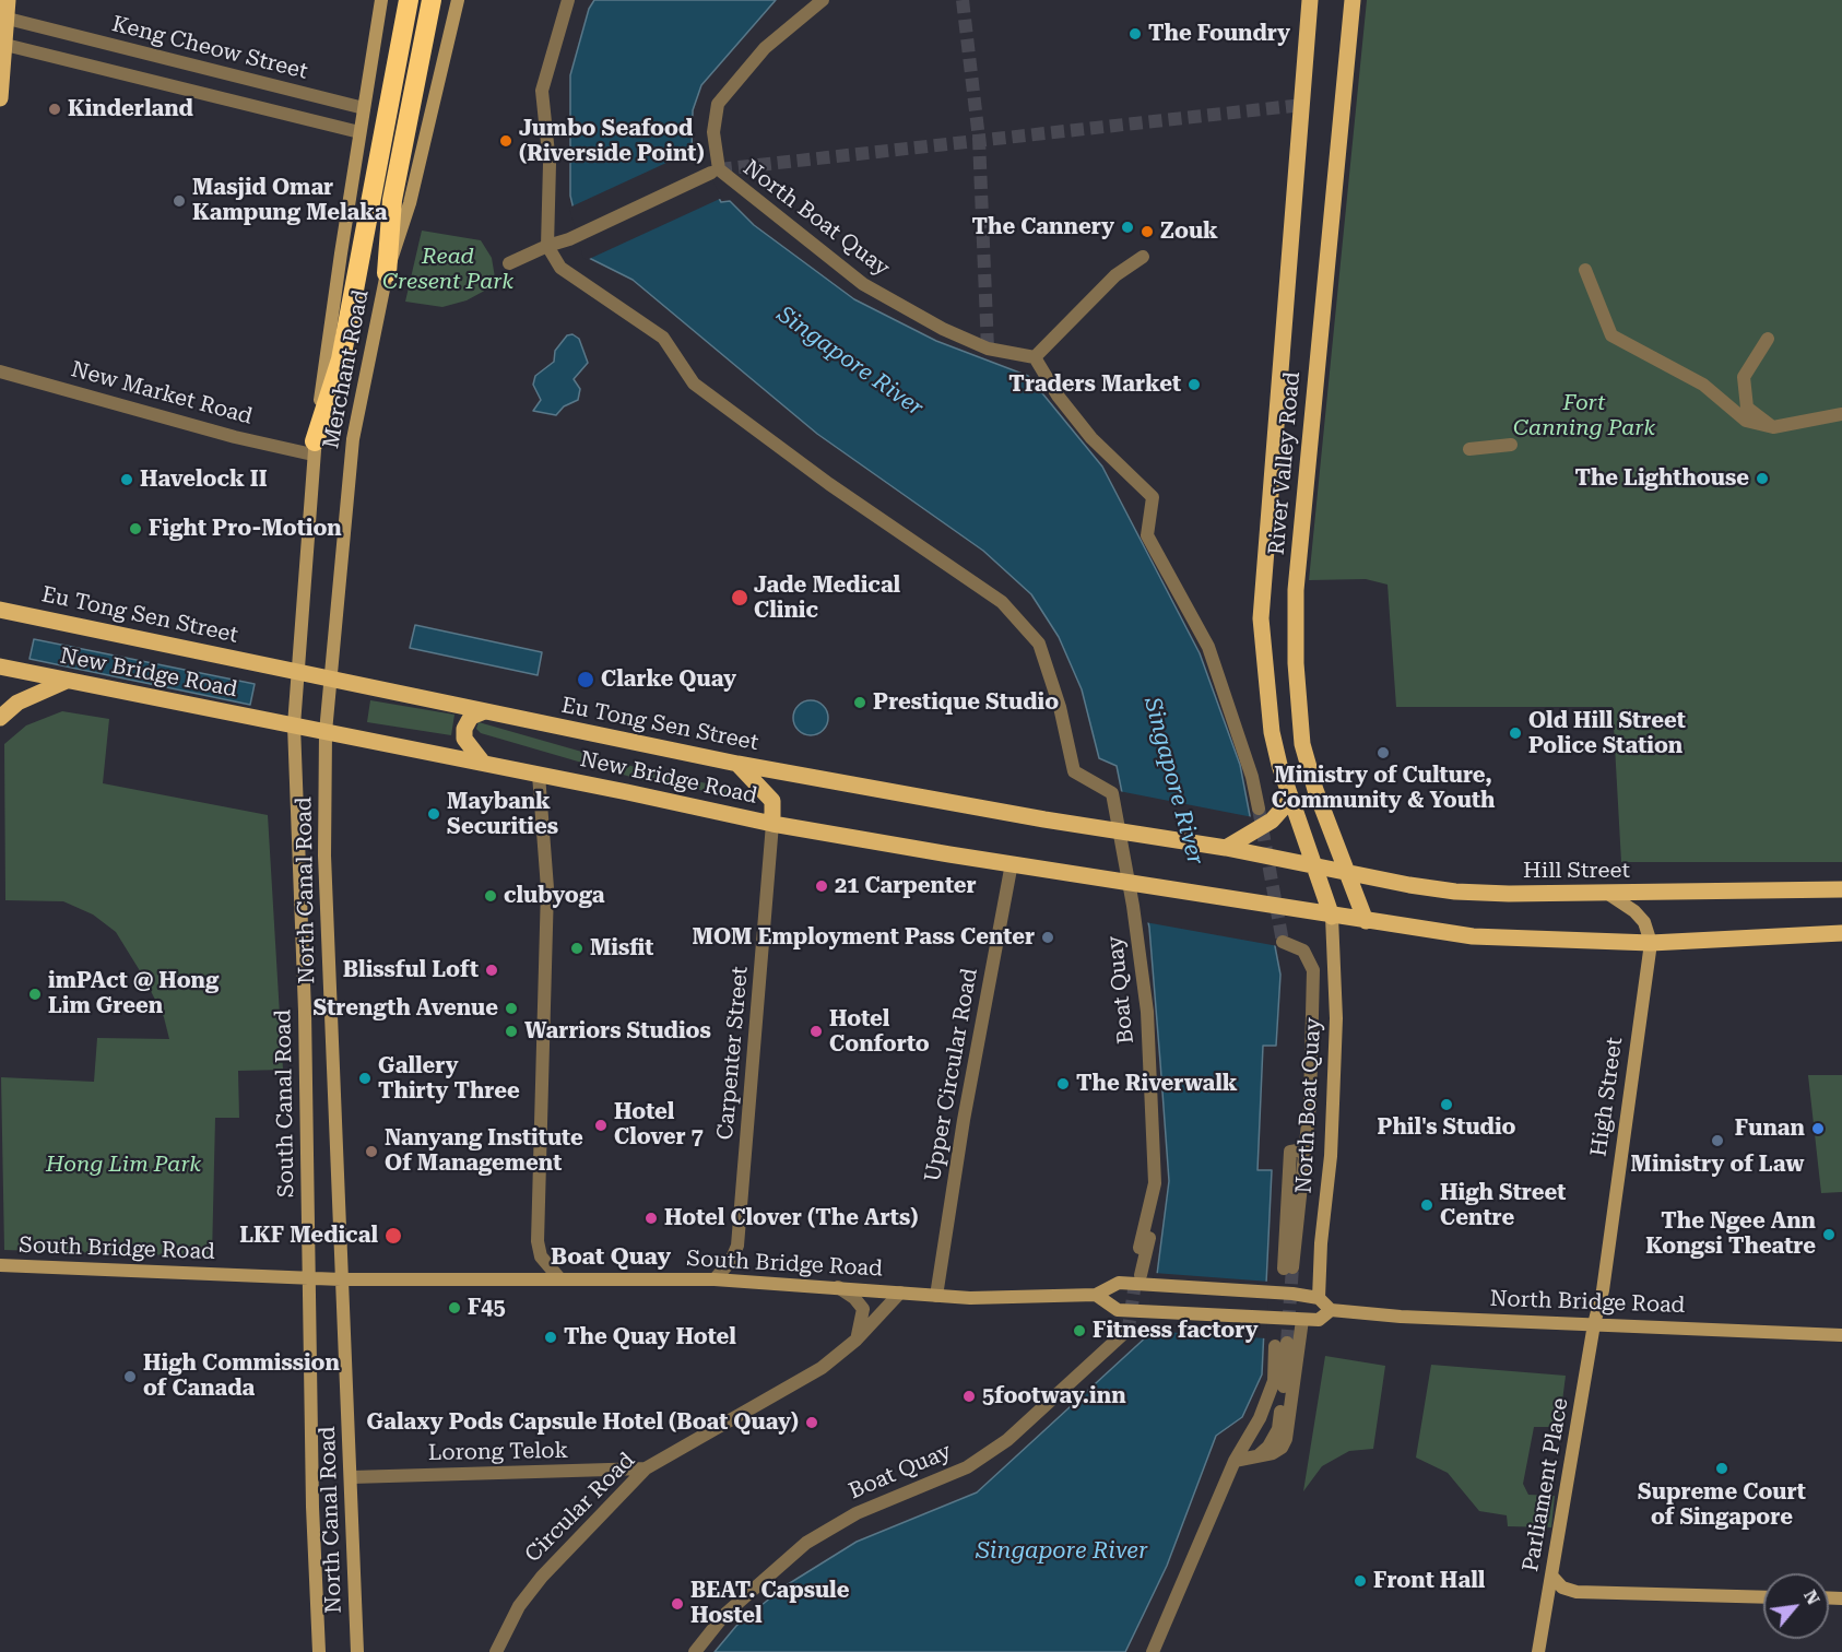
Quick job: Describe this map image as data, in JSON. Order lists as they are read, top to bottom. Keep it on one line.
{"streets":{"main road":["River Valley Road","Eu Tong Sen Street","New Bridge Road","Hill Street"],"street":["Keng Cheow Street","North Boat Quay","Merchant Road","New Market Road","North Canal Road","Boat Quay","Carpenter Street","Upper Circular Road","High Street","South Canal Road","South Bridge Road","North Bridge Road","Lorong Telok","Parliament Place","Circular Road"]},"crossings":[["Keng Cheow Street","Merchant Road"],["North Boat Quay","River Valley Road"],["North Boat Quay","New Bridge Road"],["North Boat Quay","South Bridge Road"],["Merchant Road","New Market Road"],["Merchant Road","Eu Tong Sen Street"],["Merchant Road","North Canal Road"],["Merchant Road","South Canal Road"],["River Valley Road","Eu Tong Sen Street"],["River Valley Road","New Bridge Road"],["River Valley Road","Hill Street"],["Eu Tong Sen Street","Hill Street"],["Eu Tong Sen Street","North Canal Road"],["Eu Tong Sen Street","South Canal Road"],["New Bridge Road","North Canal Road"],["New Bridge Road","Carpenter Street"],["New Bridge Road","Upper Circular Road"],["New Bridge Road","South Canal Road"],["North Canal Road","South Bridge Road"],["North Canal Road","Lorong Telok"],["Carpenter Street","South Bridge Road"],["Upper Circular Road","South Bridge Road"],["High Street","North Bridge Road"],["High Street","Parliament Place"],["South Canal Road","South Bridge Road"],["South Bridge Road","North Bridge Road"],["South Bridge Road","Circular Road"],["North Bridge Road","Parliament Place"],["Lorong Telok","Circular Road"]],"districts":["Boat Quay"],"water":["Singapore River"],"parks":["Read Cresent Park","Fort Canning Park","Hong Lim Park"],"places":["The Foundry","Kinderland","Jumbo Seafood (Riverside Point)","Masjid Omar Kampung Melaka","The Cannery","Zouk","Traders Market","The Lighthouse","Havelock II","Fight Pro-Motion","Jade Medical Clinic","Clarke Quay","Prestique Studio","Old Hill Street Police Station","Ministry of Culture, Community & Youth","Maybank Securities","21 Carpenter","clubyoga","MOM Employment Pass Center","Misfit","Blissful Loft","imPAct @ Hong Lim Green","Strength Avenue","Warriors Studios","Hotel Conforto","Gallery Thirty Three","The Riverwalk","Phil's Studio","Hotel Clover 7","Funan","Ministry of Law","Nanyang Institute Of Management","High Street Centre","Hotel Clover (The Arts)","The Ngee Ann Kongsi Theatre","LKF Medical","F45","Fitness factory","The Quay Hotel","High Commission of Canada","5footway.inn","Galaxy Pods Capsule Hotel (Boat Quay)","Supreme Court of Singapore","Front Hall","BEAT. Capsule Hostel"],"north":"top right"}
